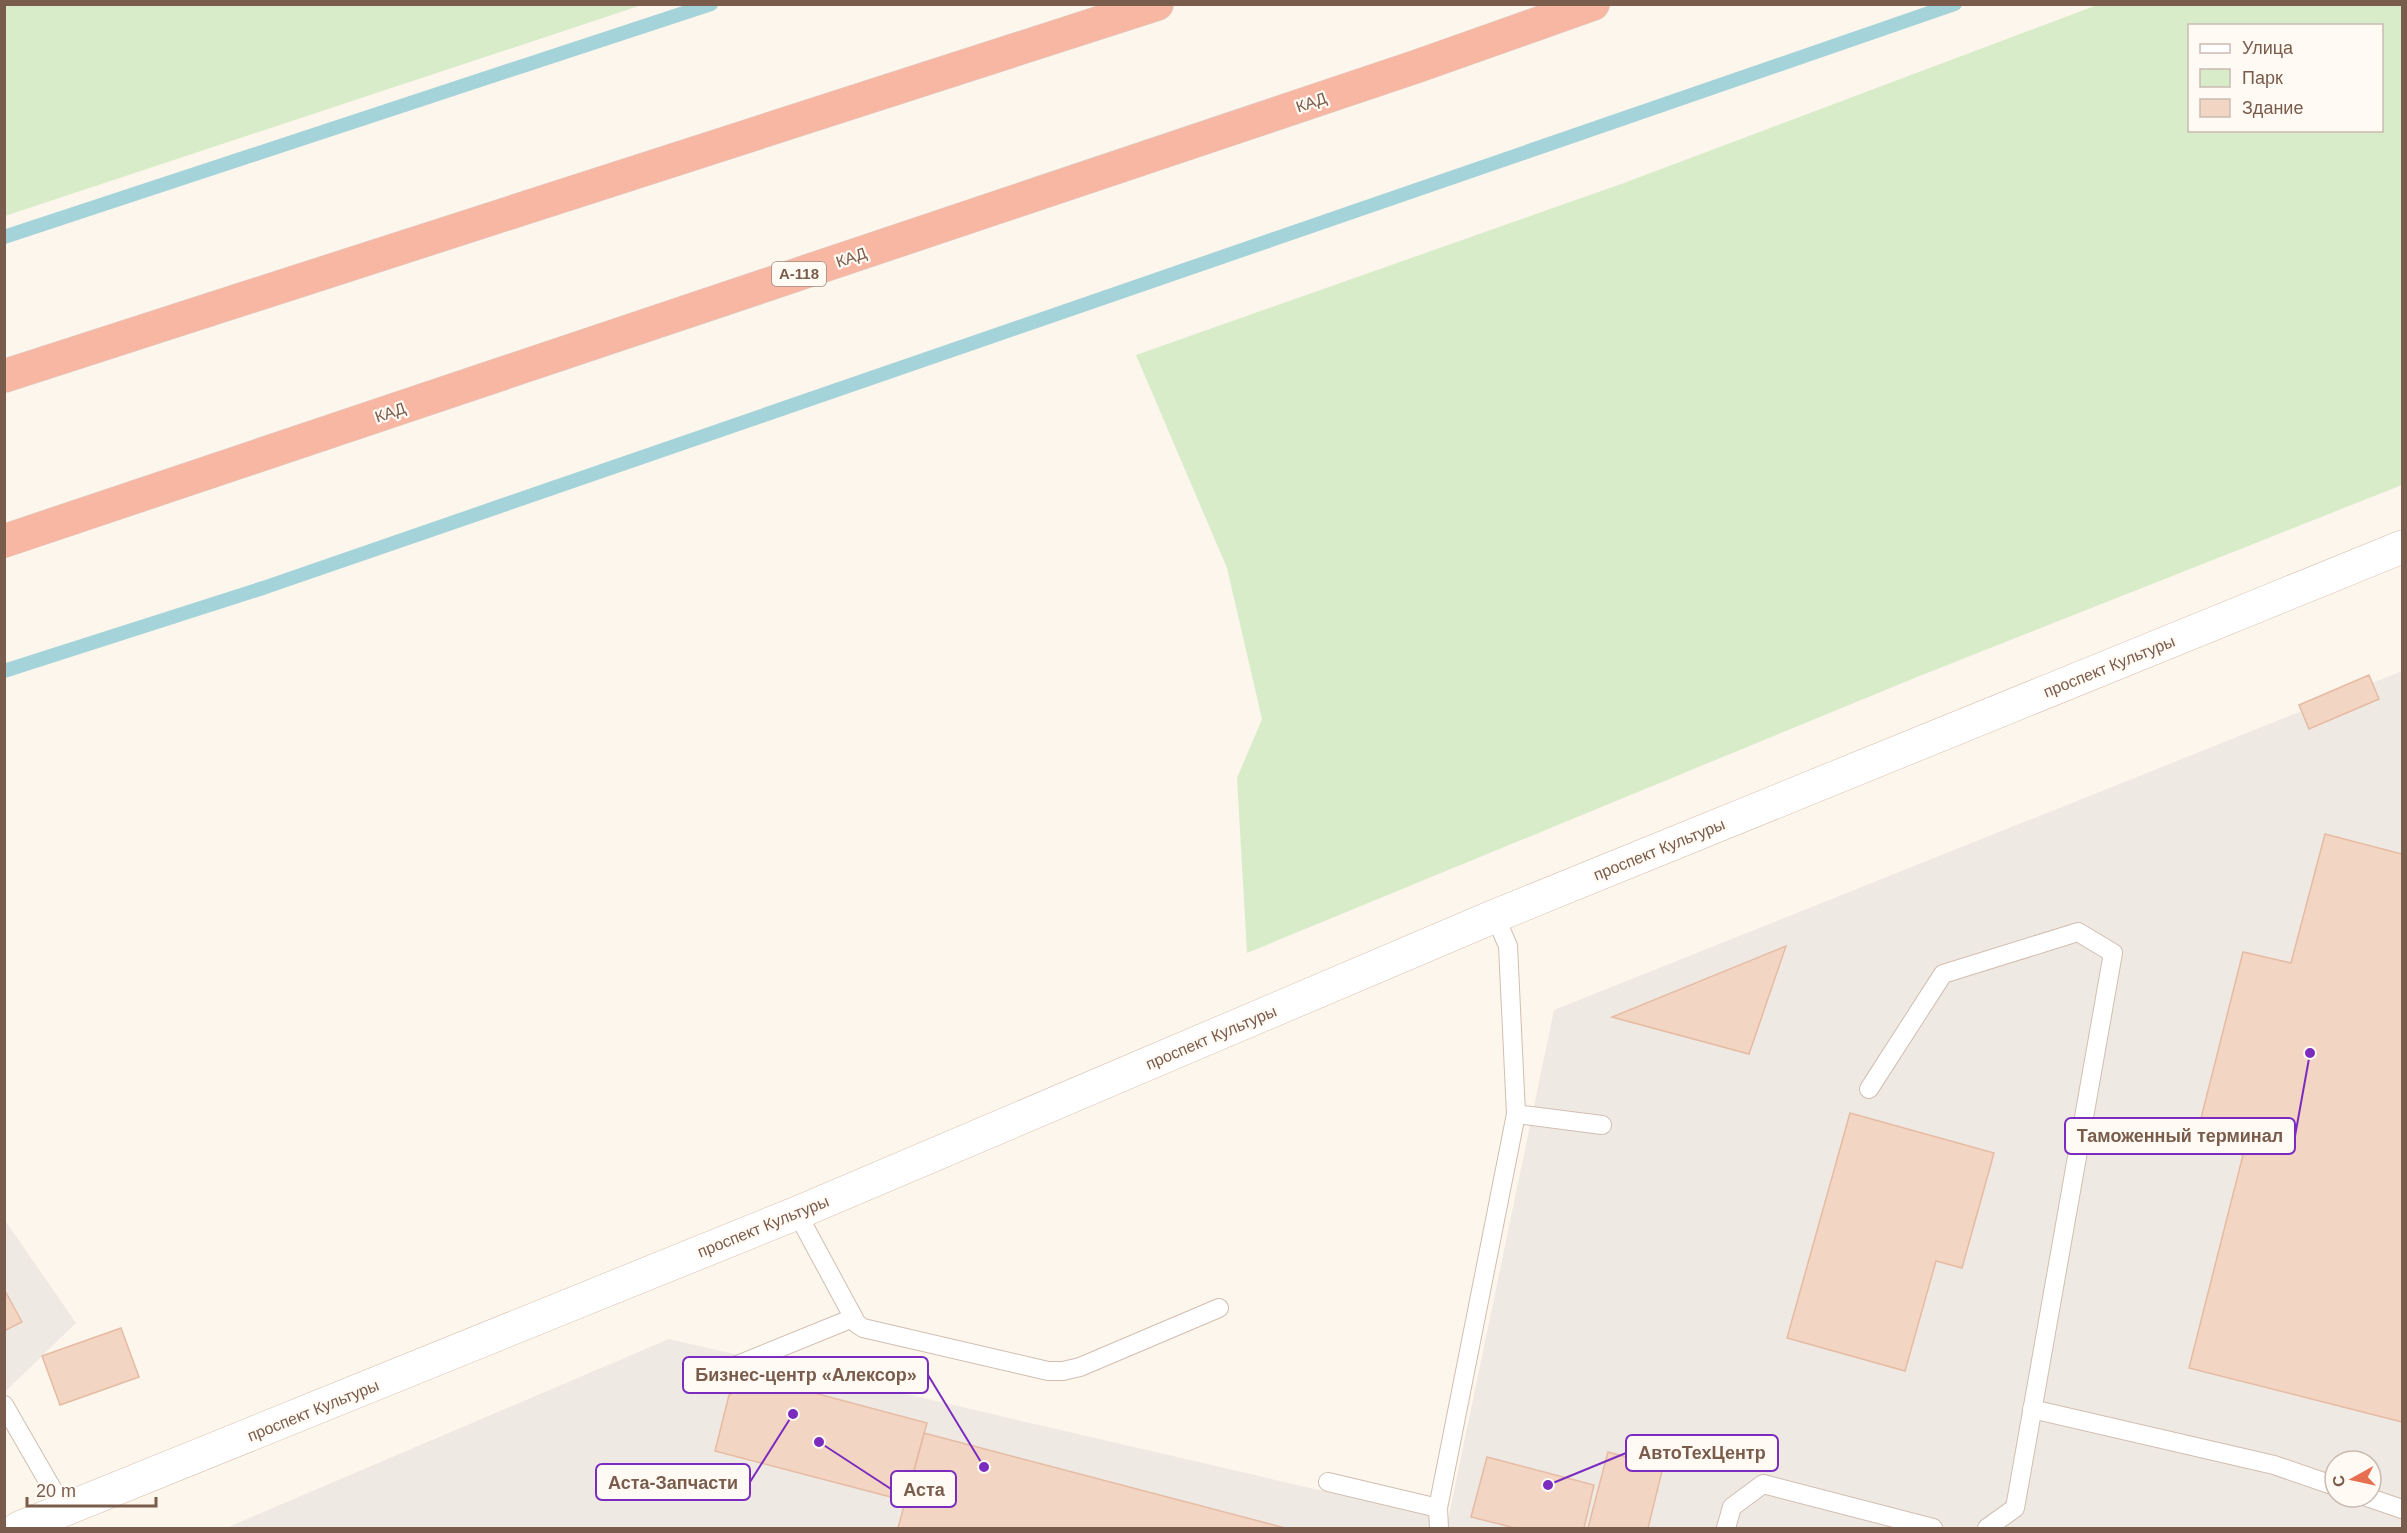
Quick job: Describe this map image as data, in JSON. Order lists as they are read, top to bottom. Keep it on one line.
{"streets":{"highway":["КАД","А-118"],"street":["проспект Культуры"]},"places":["Таможенный терминал","Аста-Запчасти","Аста","Бизнес-центр «Алексор»","АвтоТехЦентр"],"legend":["Улица","Парк","Здание"],"scale_bar":"20 m","north":"left"}
